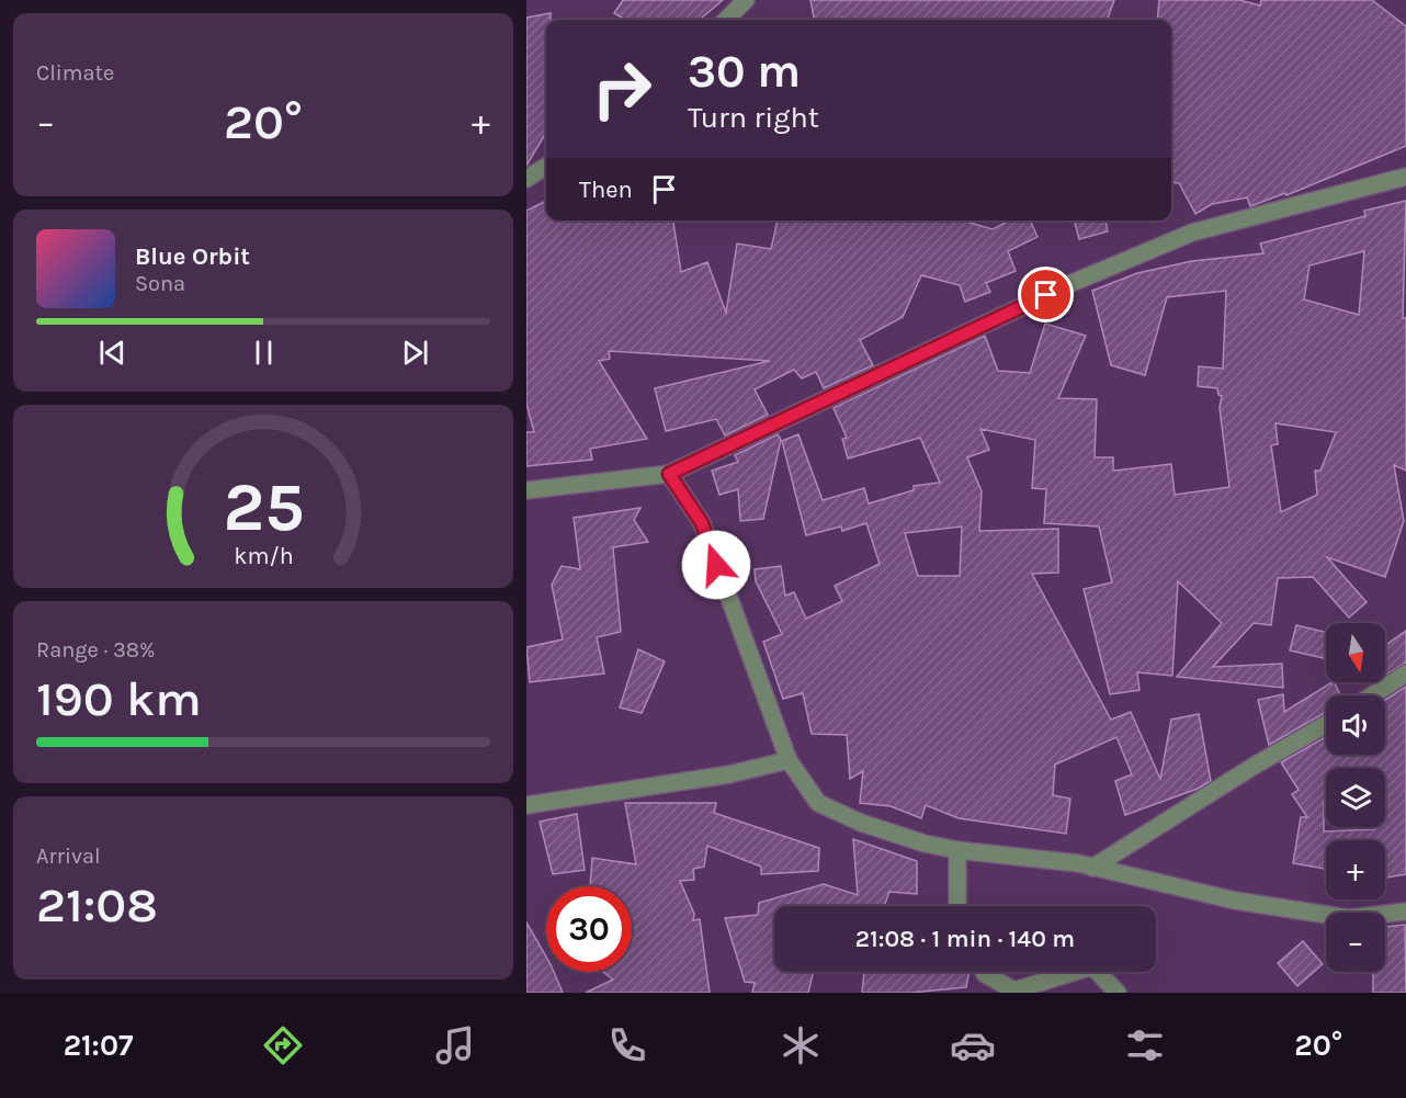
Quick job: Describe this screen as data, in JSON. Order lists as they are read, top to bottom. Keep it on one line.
{"north":"bottom","page":{"tile":["Climate",["Range · 38%","190 km"],["Arrival","21:08"]],"turn":["30 m","Turn right"],"heat":["−","20°","+"],"then":"Then","song":["Blue Orbit","Sona"],"map_buttons":["+","−"],"limit":"30","trip":"21:08 · 1 min · 140 m","tabs":["21:07","20°"],"gauge":["25","km/h"]}}
